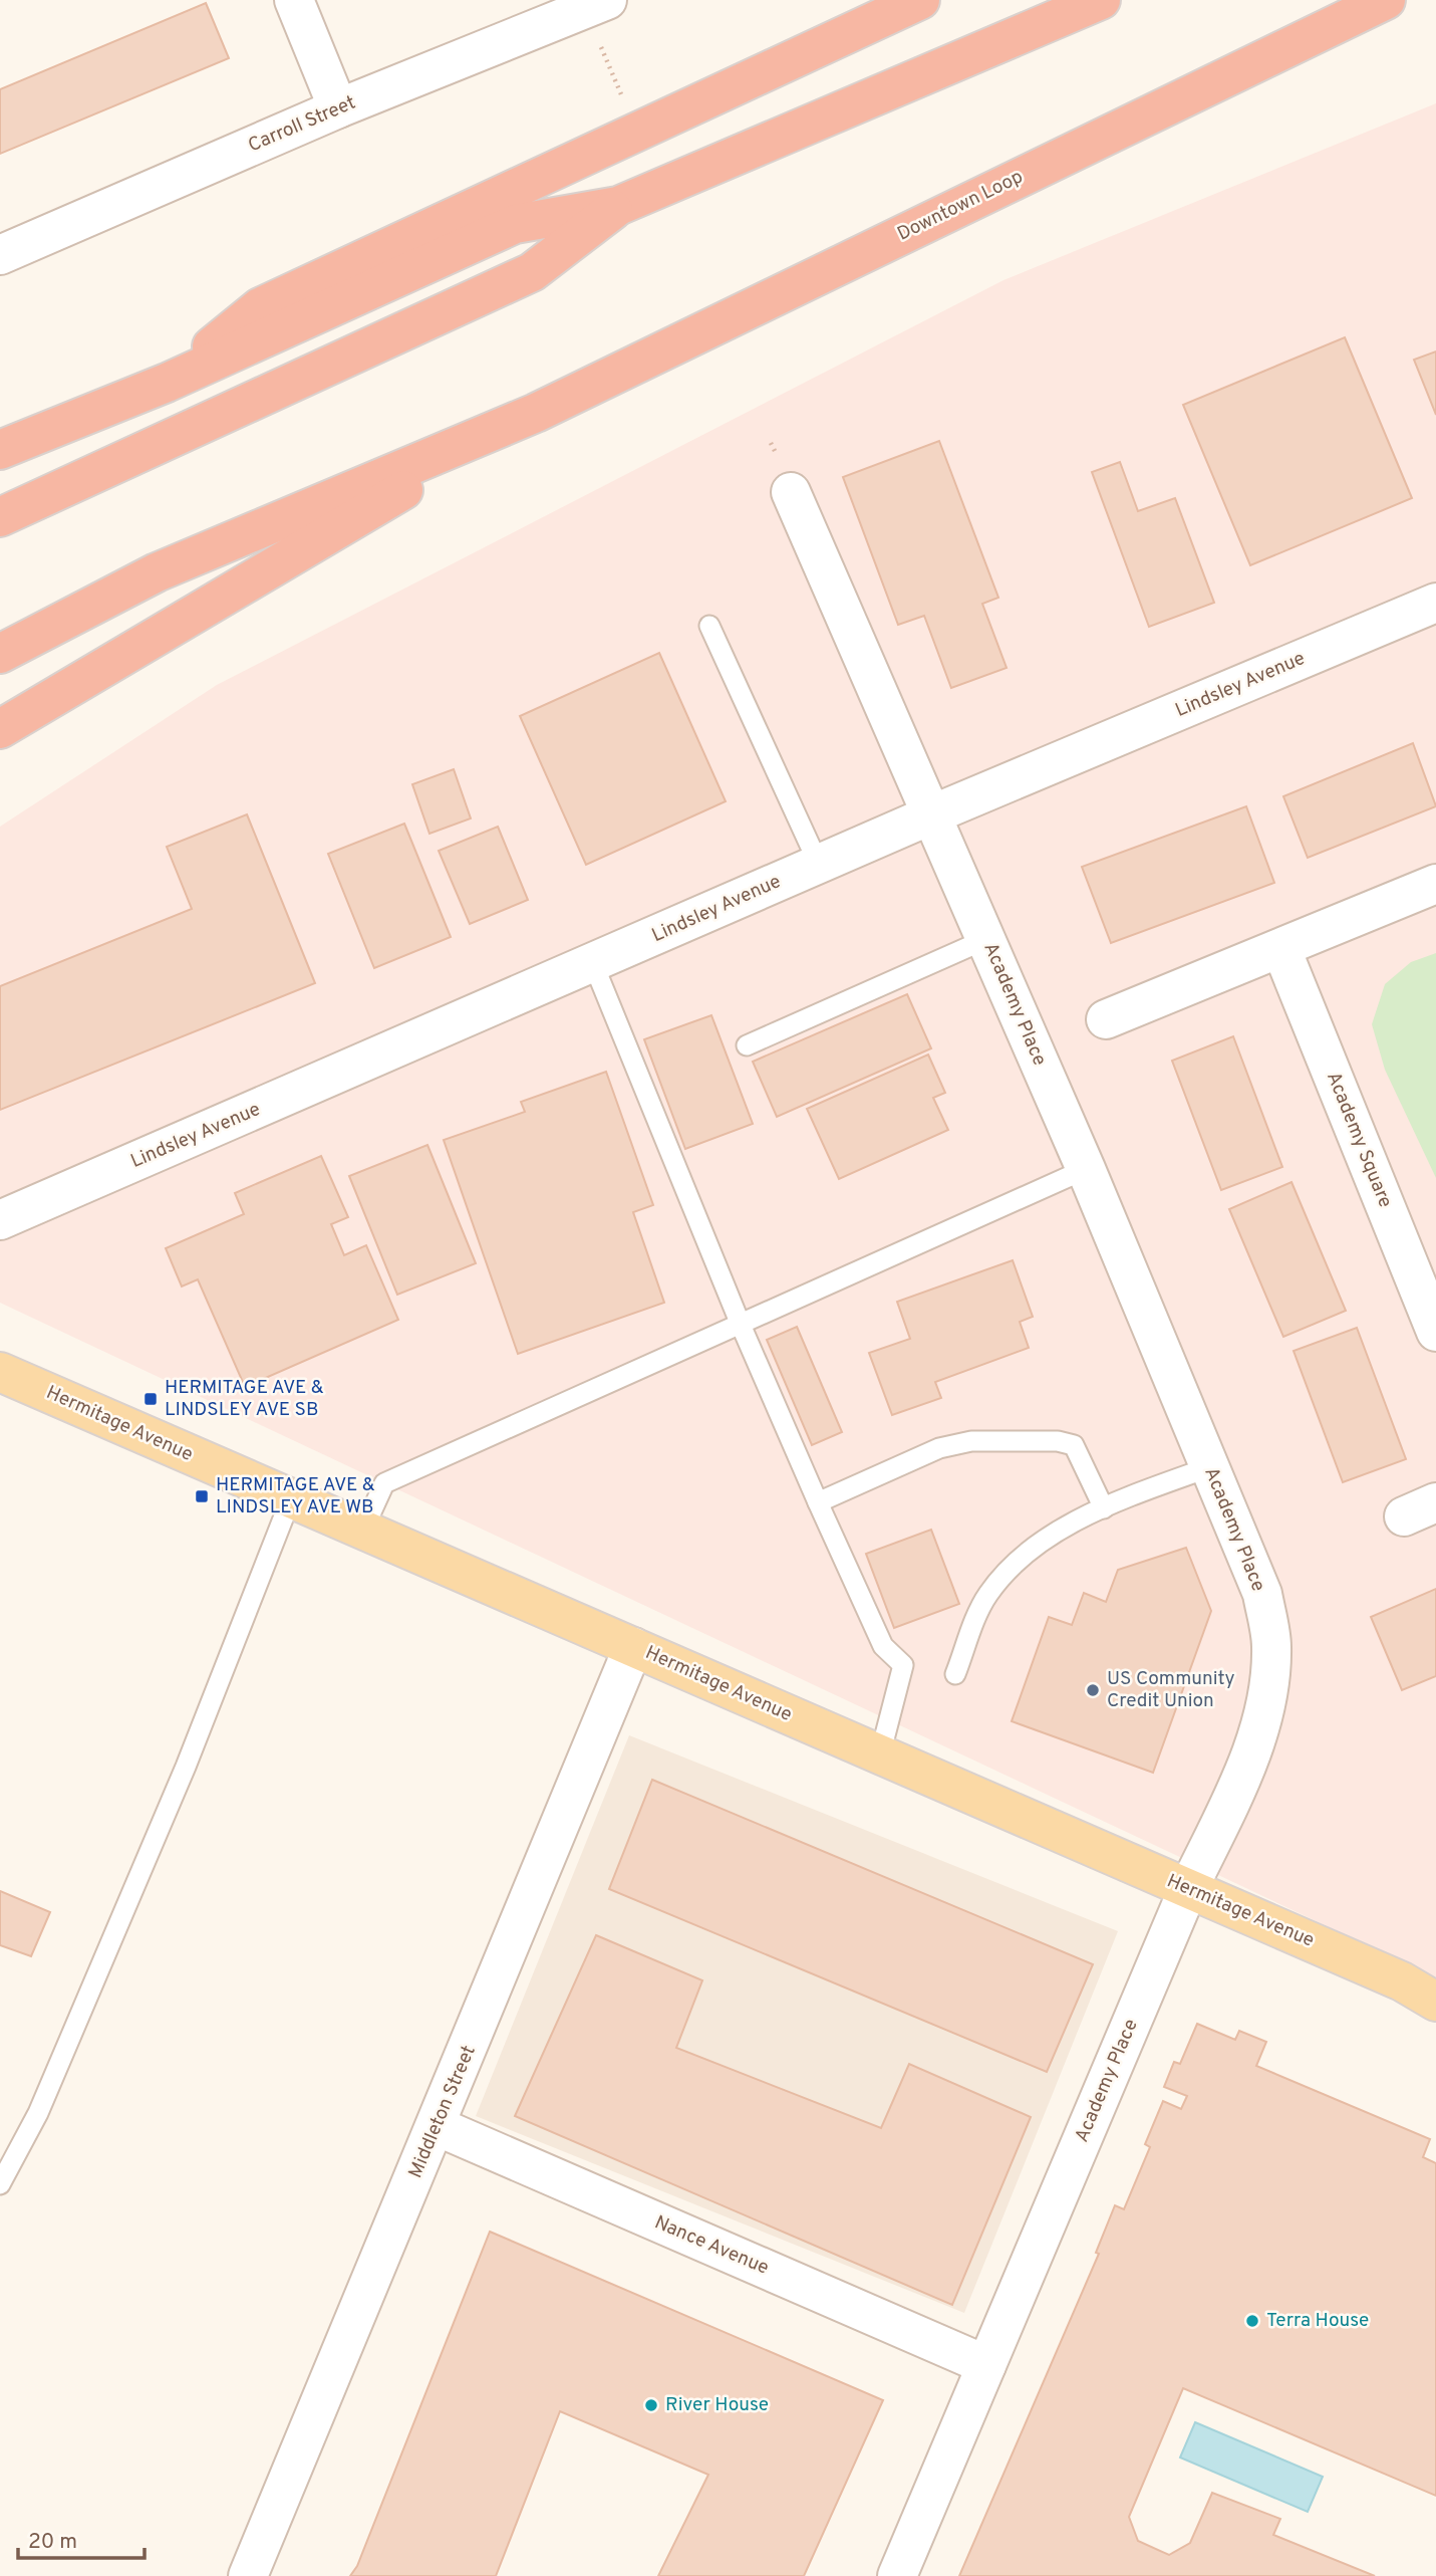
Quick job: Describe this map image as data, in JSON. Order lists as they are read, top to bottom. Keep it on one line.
{"streets":{"highway":["Downtown Loop"],"main road":["Hermitage Avenue"],"street":["Carroll Street","Lindsley Avenue","Academy Place","Academy Square","Middleton Street","Nance Avenue"]},"crossings":[["Lindsley Avenue","Academy Place"],["Academy Place","Hermitage Avenue"],["Academy Place","Nance Avenue"],["Hermitage Avenue","Middleton Street"],["Middleton Street","Nance Avenue"]],"places":{"transit":["HERMITAGE AVE & LINDSLEY AVE SB","HERMITAGE AVE & LINDSLEY AVE WB"],"other":["US Community Credit Union","Terra House","River House"]},"scale_bar":"20 m"}
